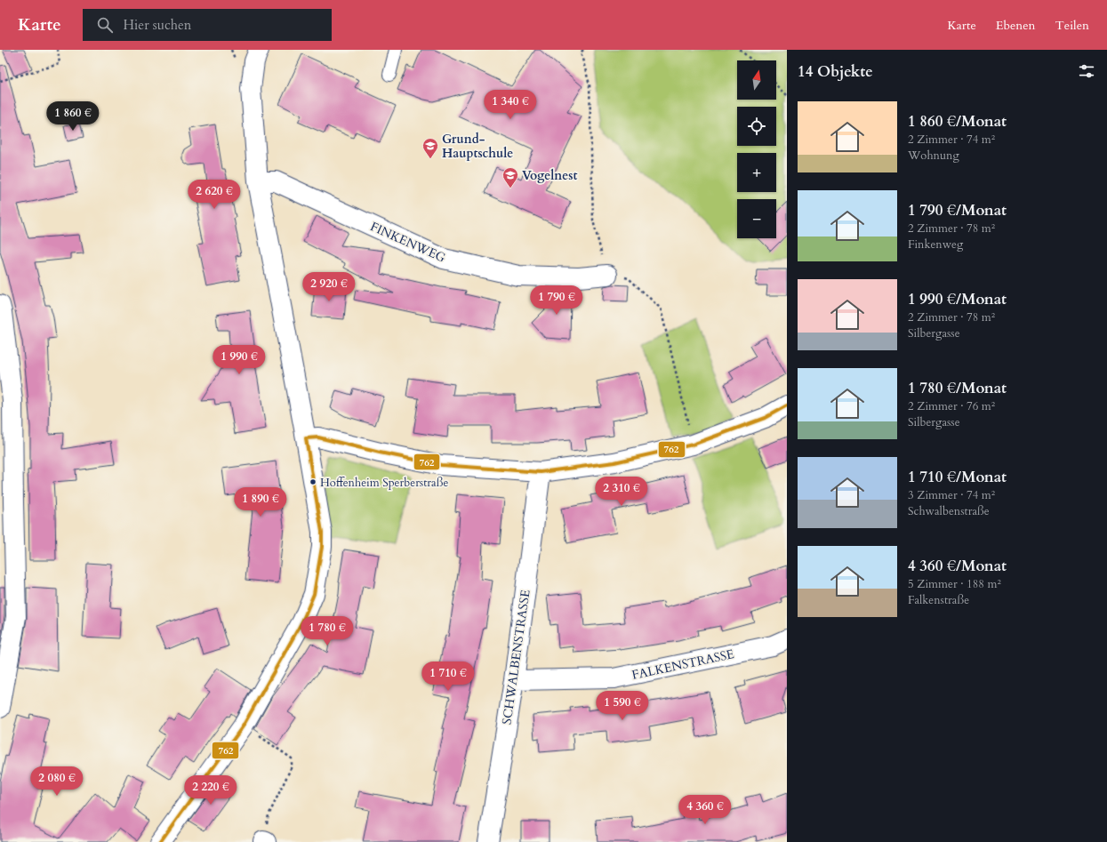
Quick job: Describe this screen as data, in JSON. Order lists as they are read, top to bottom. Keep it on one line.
{"streets":{"street":["FINKENWEG","SCHWALBENSTRASSE","FALKENSTRASSE"]},"crossings":[["SCHWALBENSTRASSE","FALKENSTRASSE"]],"places":{"school or university":["Grund- Hauptschule","Vogelnest"],"other":["Hoffenheim Sperberstraße"]},"lines":["transit line 762"],"north":"top","page":{"header":"Karte","search":"Hier suchen","nav":["Karte","Ebenen","Teilen"],"heading":"14 Objekte","map_buttons":["+","−"],"price":["1 340 €","1 860 €","2 620 €","2 920 €","1 790 €","1 990 €","2 310 €","1 890 €","1 780 €","1 710 €","1 590 €","2 080 €","2 220 €","4 360 €"],"list":[{"name":"1 860 €/Monat","note":"2 Zimmer · 74 m² · Wohnung"},{"name":"1 790 €/Monat","note":"2 Zimmer · 78 m² · Finkenweg"},{"name":"1 990 €/Monat","note":"2 Zimmer · 78 m² · Silbergasse"},{"name":"1 780 €/Monat","note":"2 Zimmer · 76 m² · Silbergasse"},{"name":"1 710 €/Monat","note":"3 Zimmer · 74 m² · Schwalbenstraße"},{"name":"4 360 €/Monat","note":"5 Zimmer · 188 m² · Falkenstraße"}]}}
